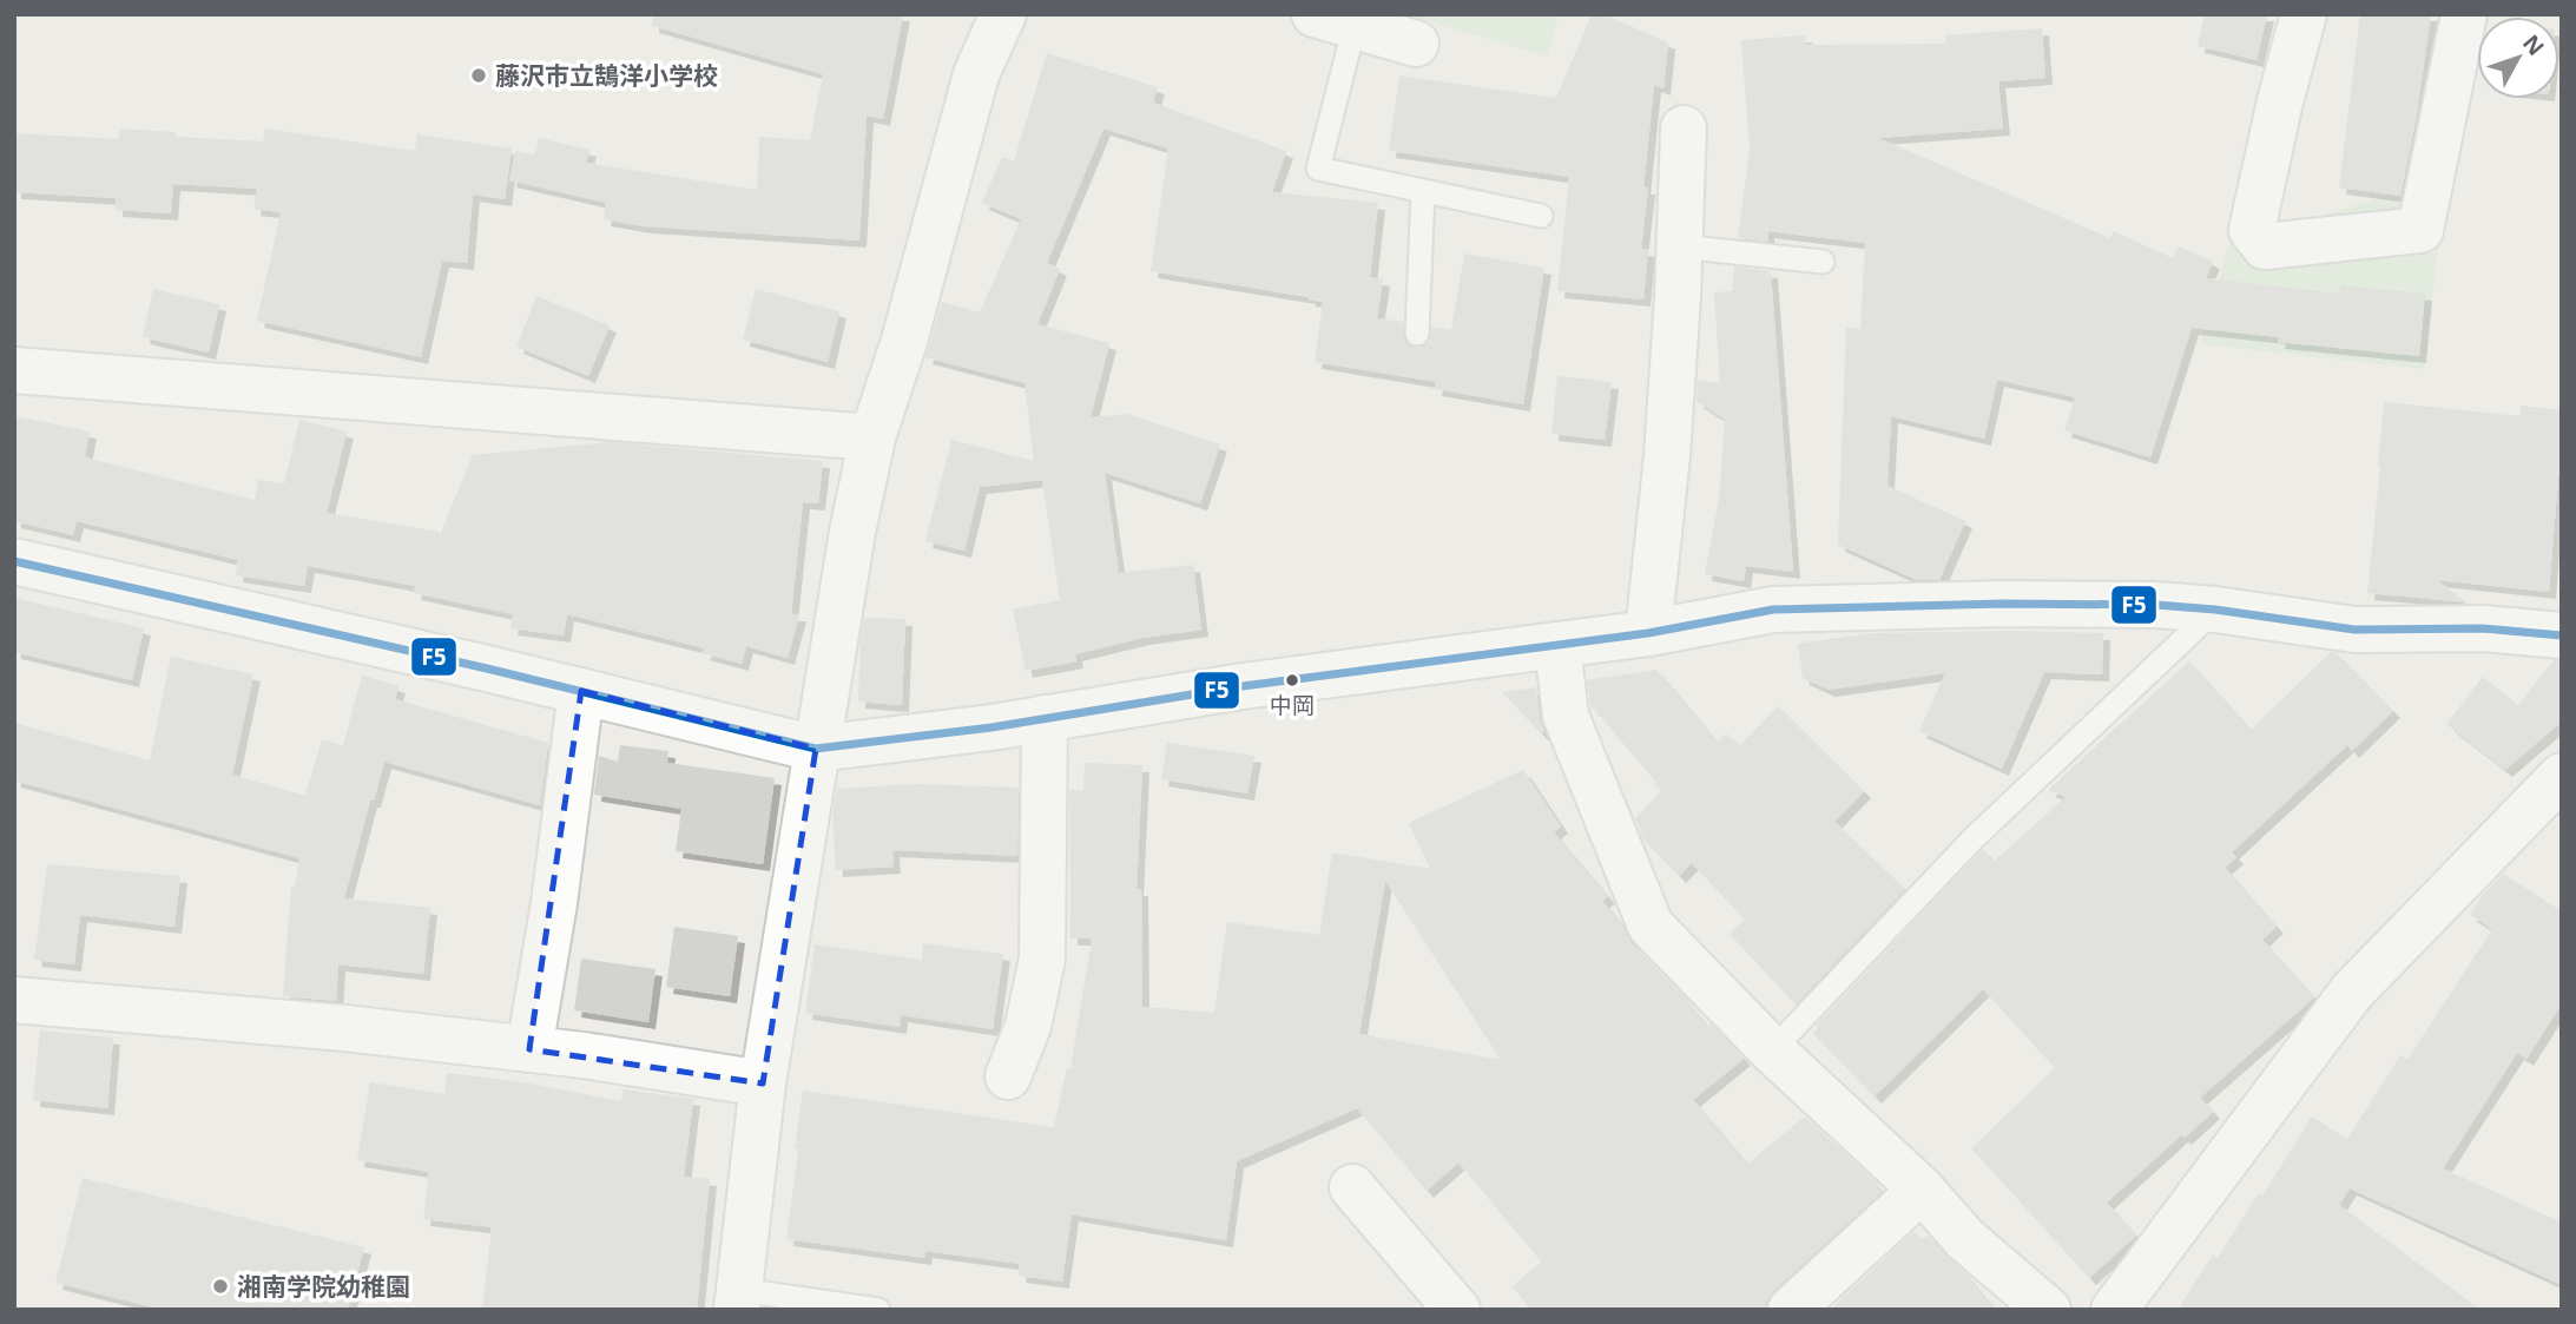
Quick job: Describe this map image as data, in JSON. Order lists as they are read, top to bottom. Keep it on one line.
{"places":["藤沢市立鵠洋小学校","中岡","湘南学院幼稚園"],"lines":["transit line F5"],"north":"top right"}
